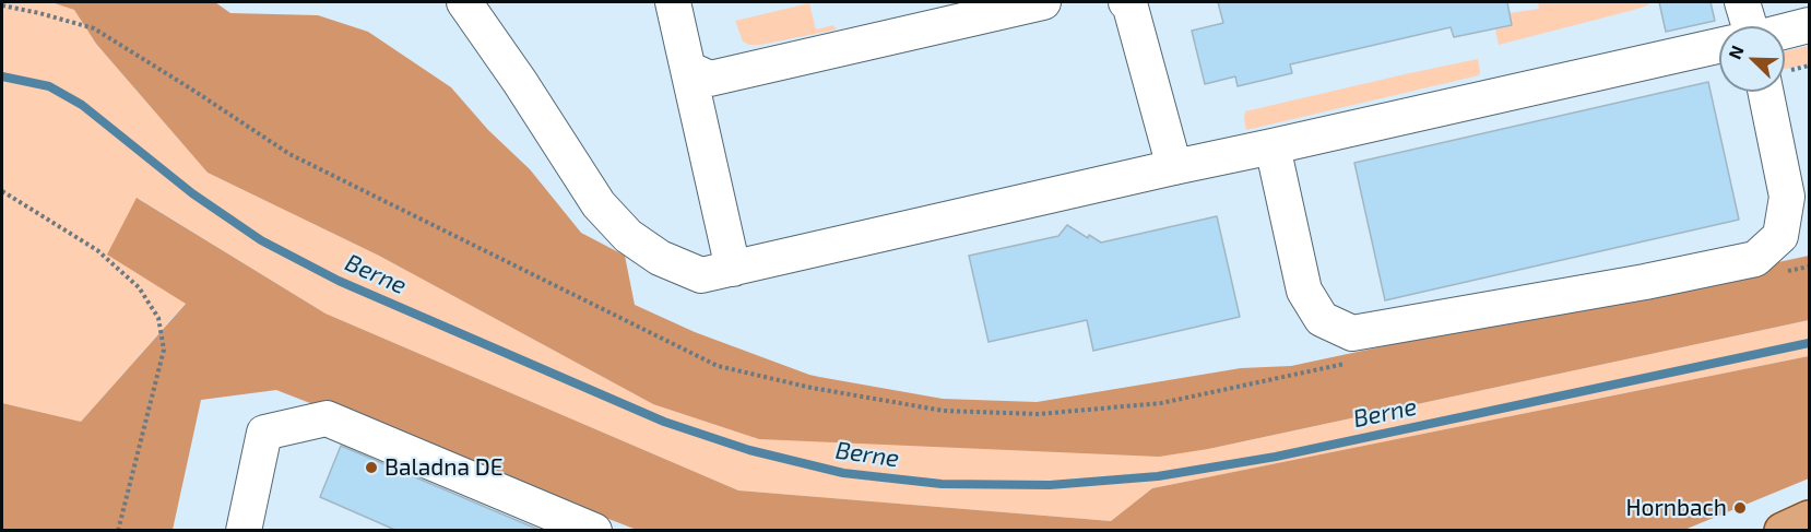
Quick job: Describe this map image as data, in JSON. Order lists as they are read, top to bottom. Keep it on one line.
{"water":["Berne"],"places":["Baladna DE","Hornbach"],"north":"top left"}
